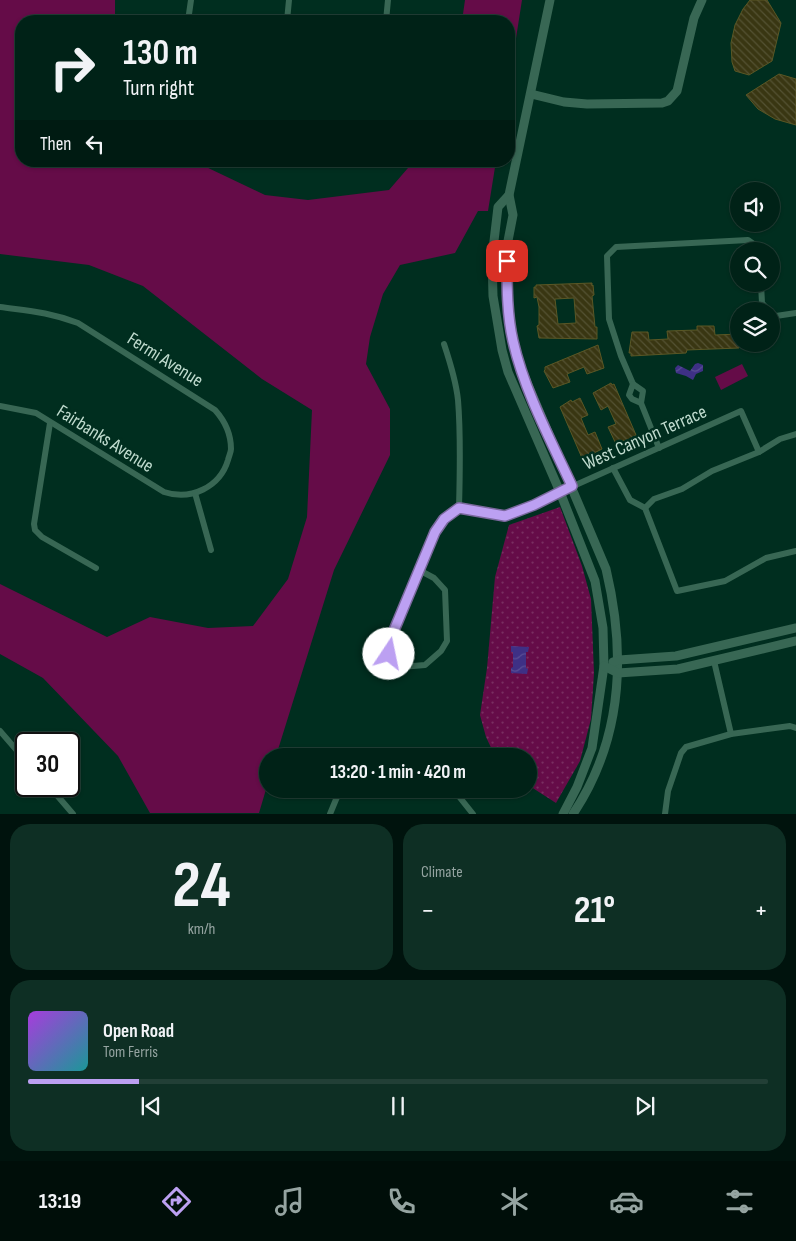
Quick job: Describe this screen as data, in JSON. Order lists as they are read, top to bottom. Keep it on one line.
{"streets":{"street":["Fermi Avenue","West Canyon Terrace","Fairbanks Avenue"]},"crossings":[["Fermi Avenue","Fairbanks Avenue"]],"page":{"turn":["130 m","Turn right"],"then":"Then","limit":"30","trip":"13:20 · 1 min · 420 m","tile":[["24","km/h"],"Climate"],"heat":["−","21°","+"],"song":["Open Road","Tom Ferris"],"tabs":"13:19"}}
